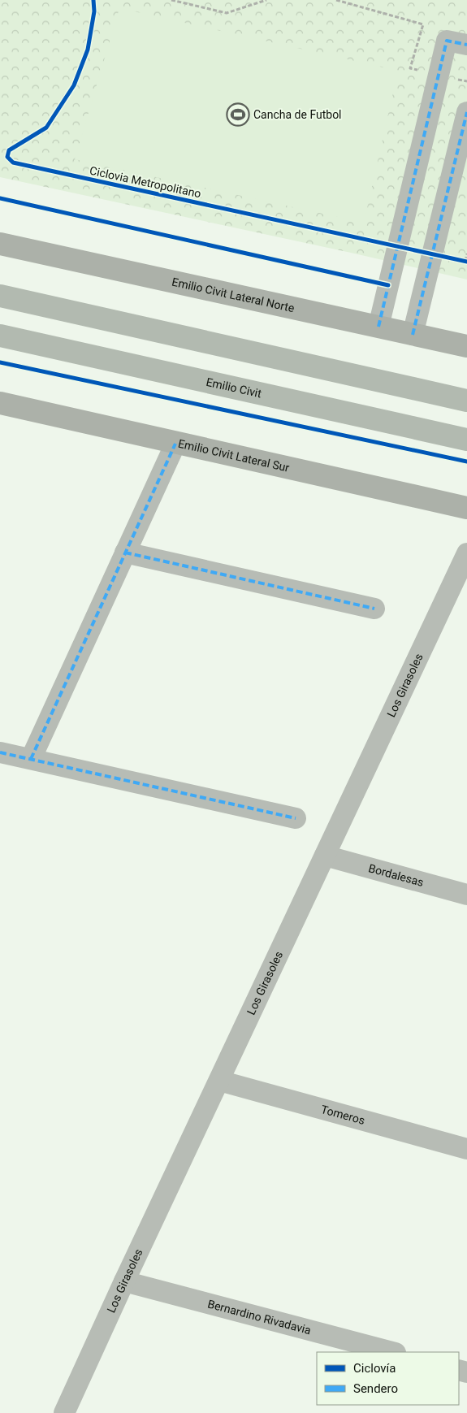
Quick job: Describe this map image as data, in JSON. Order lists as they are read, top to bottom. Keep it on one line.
{"streets":{"highway":["Emilio Civit"],"street":["Emilio Civit Lateral Norte","Emilio Civit Lateral Sur","Los Girasoles","Bordalesas","Tomeros","Bernardino Rivadavia"],"cycle path":["Ciclovia Metropolitano"]},"crossings":[["Los Girasoles","Bordalesas"],["Los Girasoles","Tomeros"],["Los Girasoles","Bernardino Rivadavia"]],"places":{"sports":["Cancha de Futbol"]},"legend":["Ciclovía","Sendero"]}
